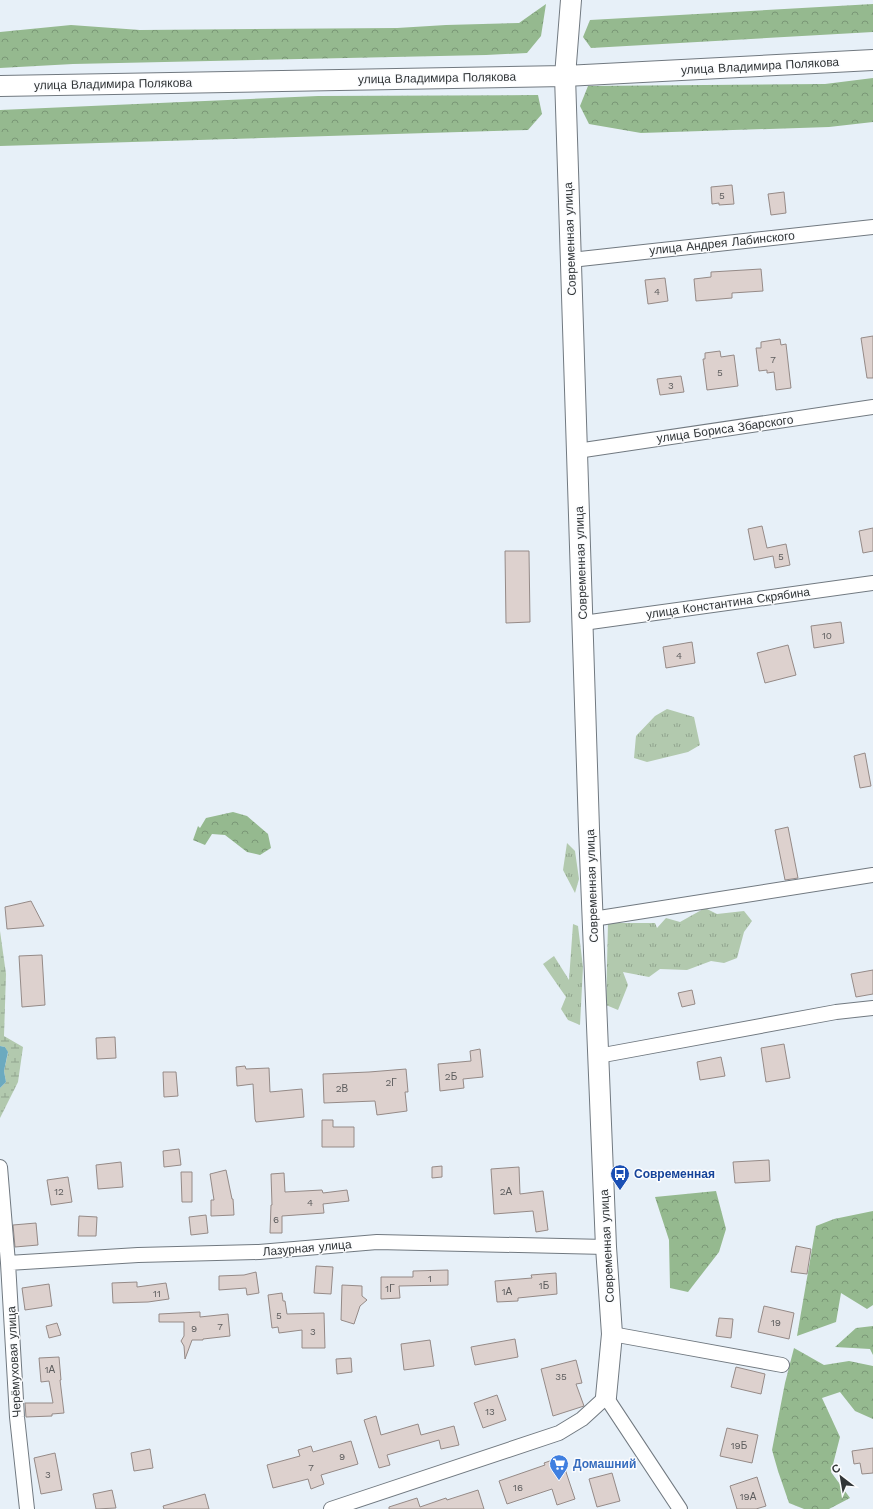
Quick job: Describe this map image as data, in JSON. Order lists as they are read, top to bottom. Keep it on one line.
{"streets":{"street":["улица Владимира Полякова","Современная улица","улица Андрея Лабинского","улица Бориса Збарского","улица Константина Скрябина","Лазурная улица","Черёмуховая улица"]},"crossings":[["улица Владимира Полякова","Современная улица"],["Современная улица","улица Андрея Лабинского"],["Современная улица","улица Бориса Збарского"],["Современная улица","улица Константина Скрябина"],["Современная улица","Лазурная улица"],["Лазурная улица","Черёмуховая улица"]],"places":{"bus stop":["Современная"],"supermarket":["Домашний"]},"house_numbers":["5","4","7","5","3","5","10","4","2Б","2Г","2В","12","2А","4","6","1","1Б","1Г","1А","11","5","19","7","9","3","1А","35","13","19Б","9","7","3","16","19А"],"north":"top left"}
